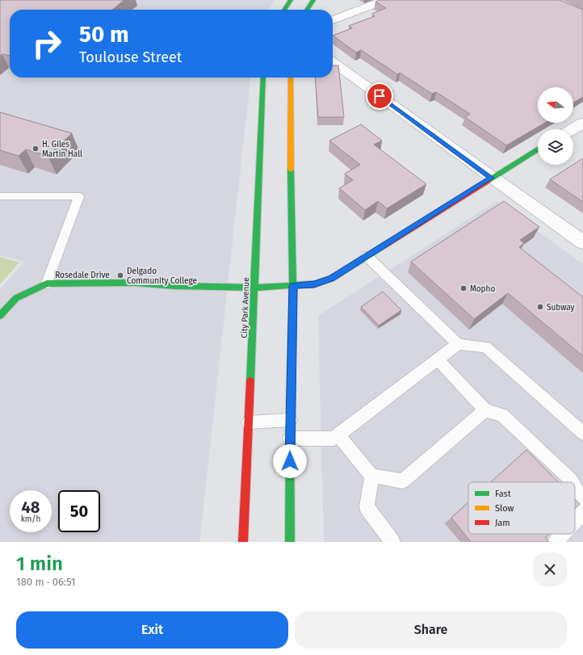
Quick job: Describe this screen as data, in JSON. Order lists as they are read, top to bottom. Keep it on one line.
{"streets":{"main road":["Rosedale Drive","City Park Avenue"]},"crossings":[["Rosedale Drive","City Park Avenue"]],"places":["H. Giles Martin Hall","Delgado Community College","Mopho","Subway"],"legend":["Fast","Slow","Jam"],"north":"left","page":{"turn":["50 m","Toulouse Street"],"speed":"48 km/h","limit":"50","heading":["1 min","180 m · 06:51"],"buttons":["Exit","Share"]}}
